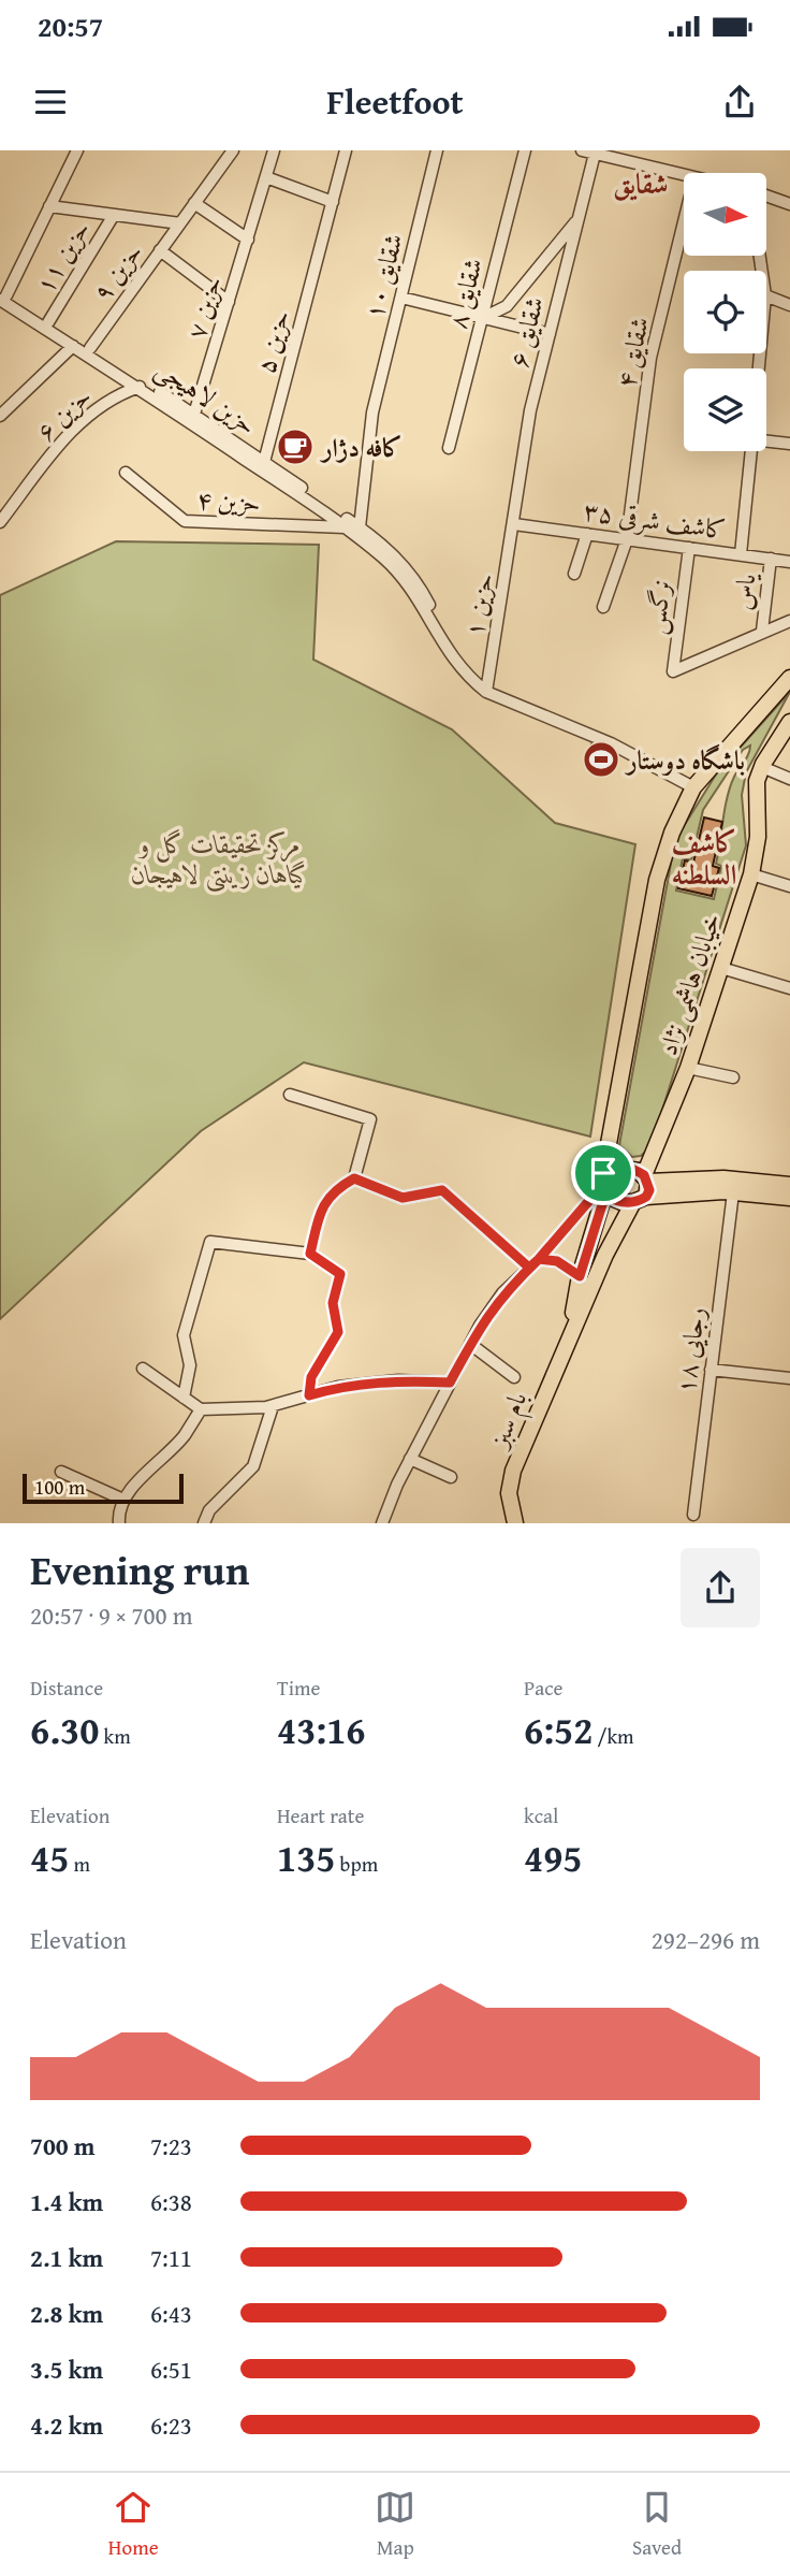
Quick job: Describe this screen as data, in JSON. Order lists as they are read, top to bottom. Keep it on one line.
{"streets":{"main road":["خیابان هاشمی نژاد","بام سبز"],"street":["حزین ۱۱","حزین ۹","شقایق ۱۰","شقایق ۸","حزین ۷","شقایق ۶","حزین ۵","شقایق ۴","حزین لاهیجی","حزین ۶","حزین ۴","کاشف شرقی ۳۵","یاس","حزین ۱","نرگس","رجایی ۱۸"]},"crossings":[["حزین ۱۱","حزین لاهیجی"],["حزین ۹","حزین لاهیجی"],["شقایق ۱۰","حزین لاهیجی"],["شقایق ۱۰","حزین ۴"],["حزین ۷","حزین لاهیجی"],["شقایق ۶","کاشف شرقی ۳۵"],["شقایق ۶","حزین ۱"],["حزین ۵","حزین لاهیجی"],["شقایق ۴","کاشف شرقی ۳۵"],["حزین لاهیجی","حزین ۶"],["حزین لاهیجی","حزین ۴"],["حزین لاهیجی","حزین ۱"],["کاشف شرقی ۳۵","یاس"],["کاشف شرقی ۳۵","حزین ۱"],["کاشف شرقی ۳۵","نرگس"],["یاس","نرگس"],["خیابان هاشمی نژاد","بام سبز"]],"districts":["شقایق","کاشف السلطنه"],"parks":["مرکز تحقیقات گل و گیاهان زینتی لاهیجان"],"places":{"cafe":["کافه دژار"],"sports":["باشگاه دوستار"]},"scale_bar":"100 m","north":"right","page":{"status":"20:57","header":"Fleetfoot","scale":"100 m","heading":["Evening run","20:57 · 9 × 700 m"],"stats":[["Distance","6.30 km"],["Time","43:16"],["Pace","6:52 /km"],["Elevation","45 m"],["Heart rate","135 bpm"],["kcal","495"]],"chart":["Elevation","292–296 m"],"list":[{"name":"700 m","note":"7:23"},{"name":"1.4 km","note":"6:38"},{"name":"2.1 km","note":"7:11"},{"name":"2.8 km","note":"6:43"},{"name":"3.5 km","note":"6:51"},{"name":"4.2 km","note":"6:23"}],"tabs":["Home","Map","Saved"]}}
